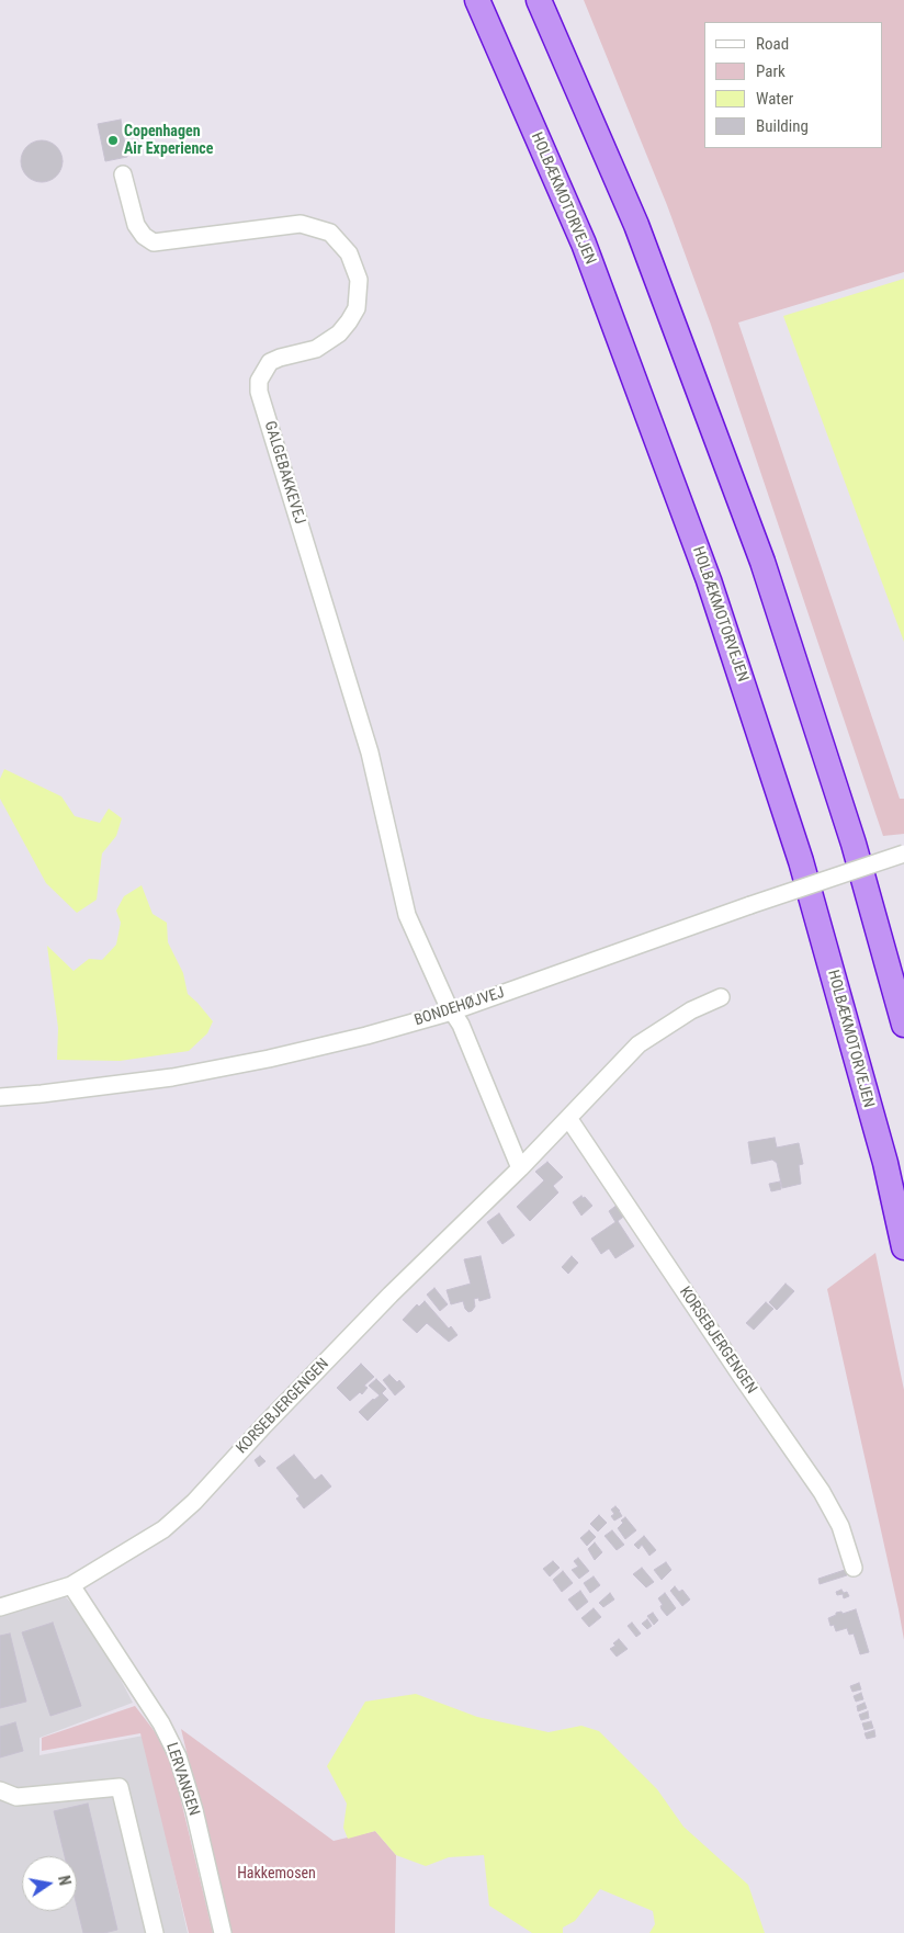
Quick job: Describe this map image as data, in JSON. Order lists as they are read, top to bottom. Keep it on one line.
{"streets":{"highway":["HOLBÆKMOTORVEJEN"],"street":["GALGEBAKKEVEJ","BONDEHØJVEJ","KORSEBJERGENGEN","LERVANGEN"]},"crossings":[["GALGEBAKKEVEJ","BONDEHØJVEJ"],["KORSEBJERGENGEN","LERVANGEN"]],"parks":["Hakkemosen"],"places":["Copenhagen Air Experience"],"legend":["Road","Park","Water","Building"],"north":"right"}
